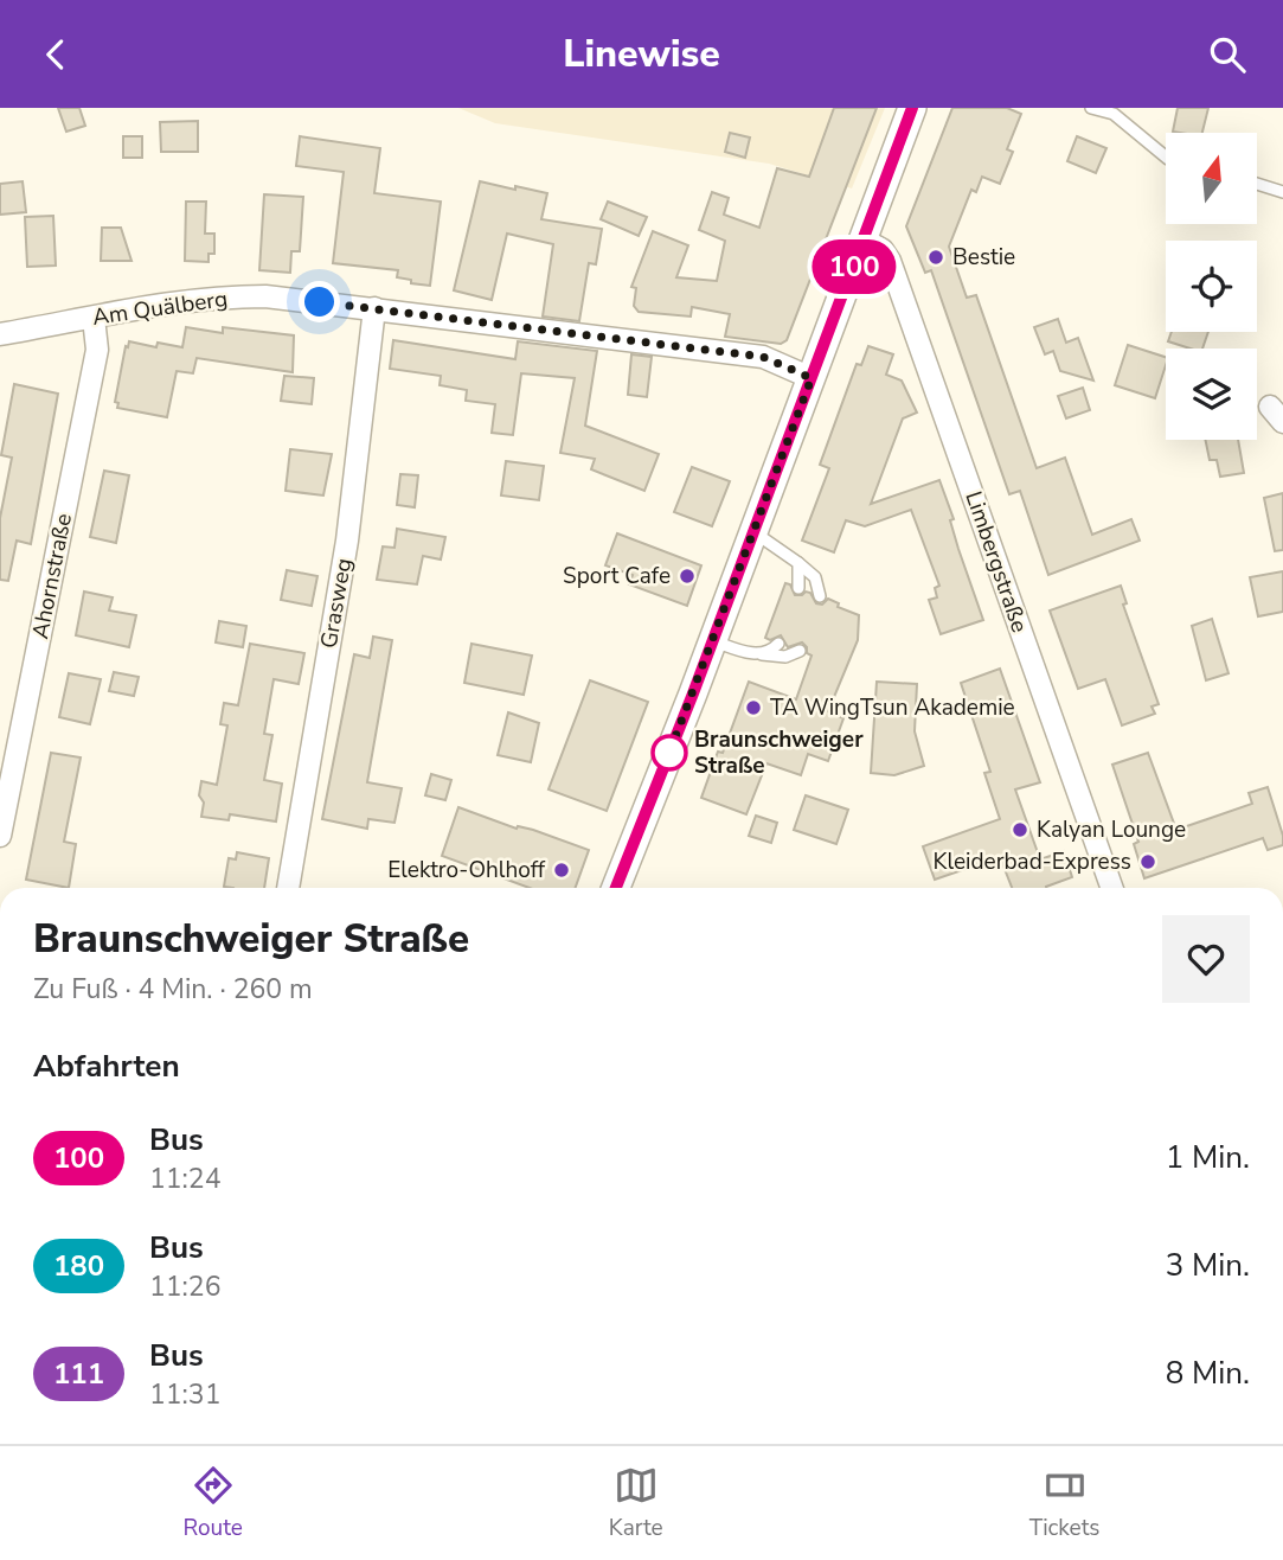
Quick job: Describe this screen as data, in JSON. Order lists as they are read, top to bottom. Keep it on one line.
{"streets":{"street":["Am Quälberg","Limbergstraße","Ahornstraße","Grasweg"]},"crossings":[["Am Quälberg","Ahornstraße"],["Am Quälberg","Grasweg"]],"places":["Bestie","Sport Cafe","TA WingTsun Akademie","Braunschweiger Straße","Kalyan Lounge","Kleiderbad-Express","Elektro-Ohlhoff"],"lines":["bus line 100"],"north":"top","page":{"header":"Linewise","on_map":"100","heading":[["Braunschweiger Straße","Zu Fuß · 4 Min. · 260 m"],"Abfahrten"],"list":[{"mark":"100","name":"Bus","note":"11:24","value":"1 Min."},{"mark":"180","name":"Bus","note":"11:26","value":"3 Min."},{"mark":"111","name":"Bus","note":"11:31","value":"8 Min."}],"tabs":["Route","Karte","Tickets"]}}
